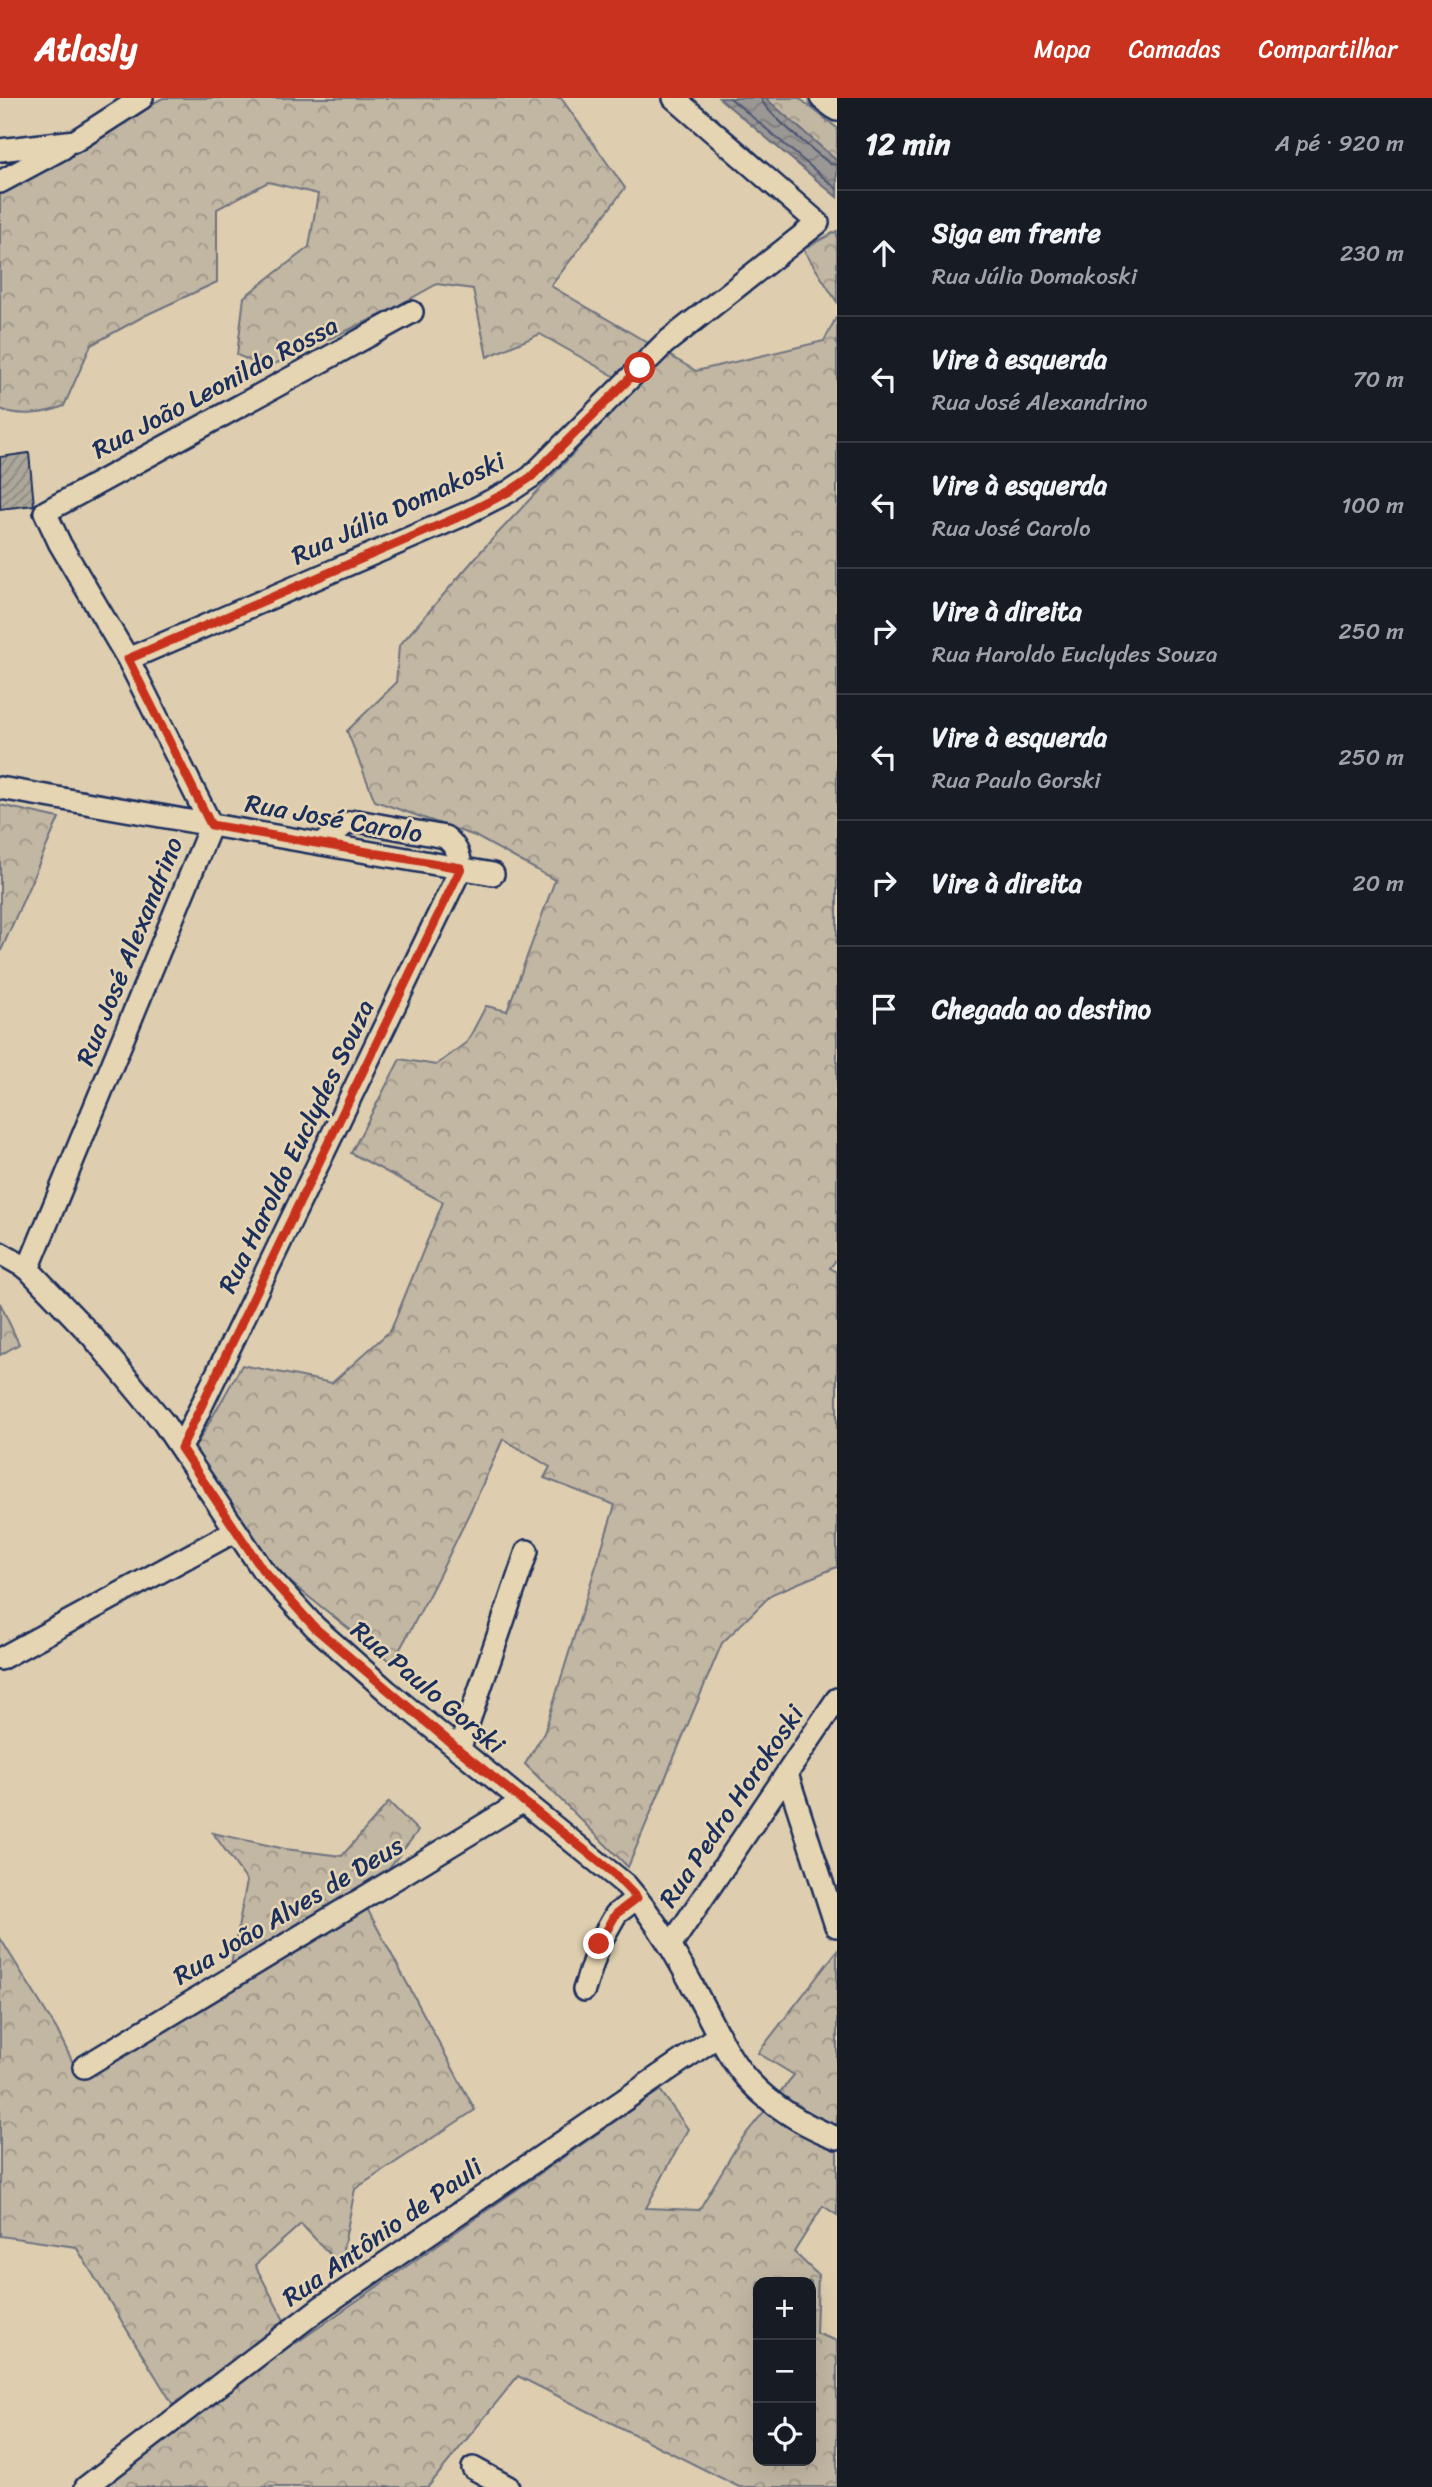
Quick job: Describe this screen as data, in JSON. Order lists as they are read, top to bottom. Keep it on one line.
{"streets":{"street":["Rua João Leonildo Rossa","Rua Júlia Domakoski","Rua José Carolo","Rua José Alexandrino","Rua Haroldo Euclydes Souza","Rua Paulo Gorski","Rua Pedro Horokoski","Rua João Alves de Deus","Rua Antônio de Pauli"]},"crossings":[["Rua João Leonildo Rossa","Rua José Alexandrino"],["Rua Júlia Domakoski","Rua José Alexandrino"],["Rua José Carolo","Rua José Alexandrino"],["Rua José Carolo","Rua Haroldo Euclydes Souza"],["Rua José Alexandrino","Rua Paulo Gorski"],["Rua Haroldo Euclydes Souza","Rua Paulo Gorski"],["Rua Paulo Gorski","Rua Pedro Horokoski"],["Rua Paulo Gorski","Rua João Alves de Deus"],["Rua Paulo Gorski","Rua Antônio de Pauli"]],"page":{"header":"Atlasly","nav":["Mapa","Camadas","Compartilhar"],"heading":["12 min","A pé · 920 m"],"list":[["Siga em frente","Rua Júlia Domakoski","230 m"],["Vire à esquerda","Rua José Alexandrino","70 m"],["Vire à esquerda","Rua José Carolo","100 m"],["Vire à direita","Rua Haroldo Euclydes Souza","250 m"],["Vire à esquerda","Rua Paulo Gorski","250 m"],["Vire à direita","20 m"],"Chegada ao destino"],"map_buttons":["+","−"]}}
